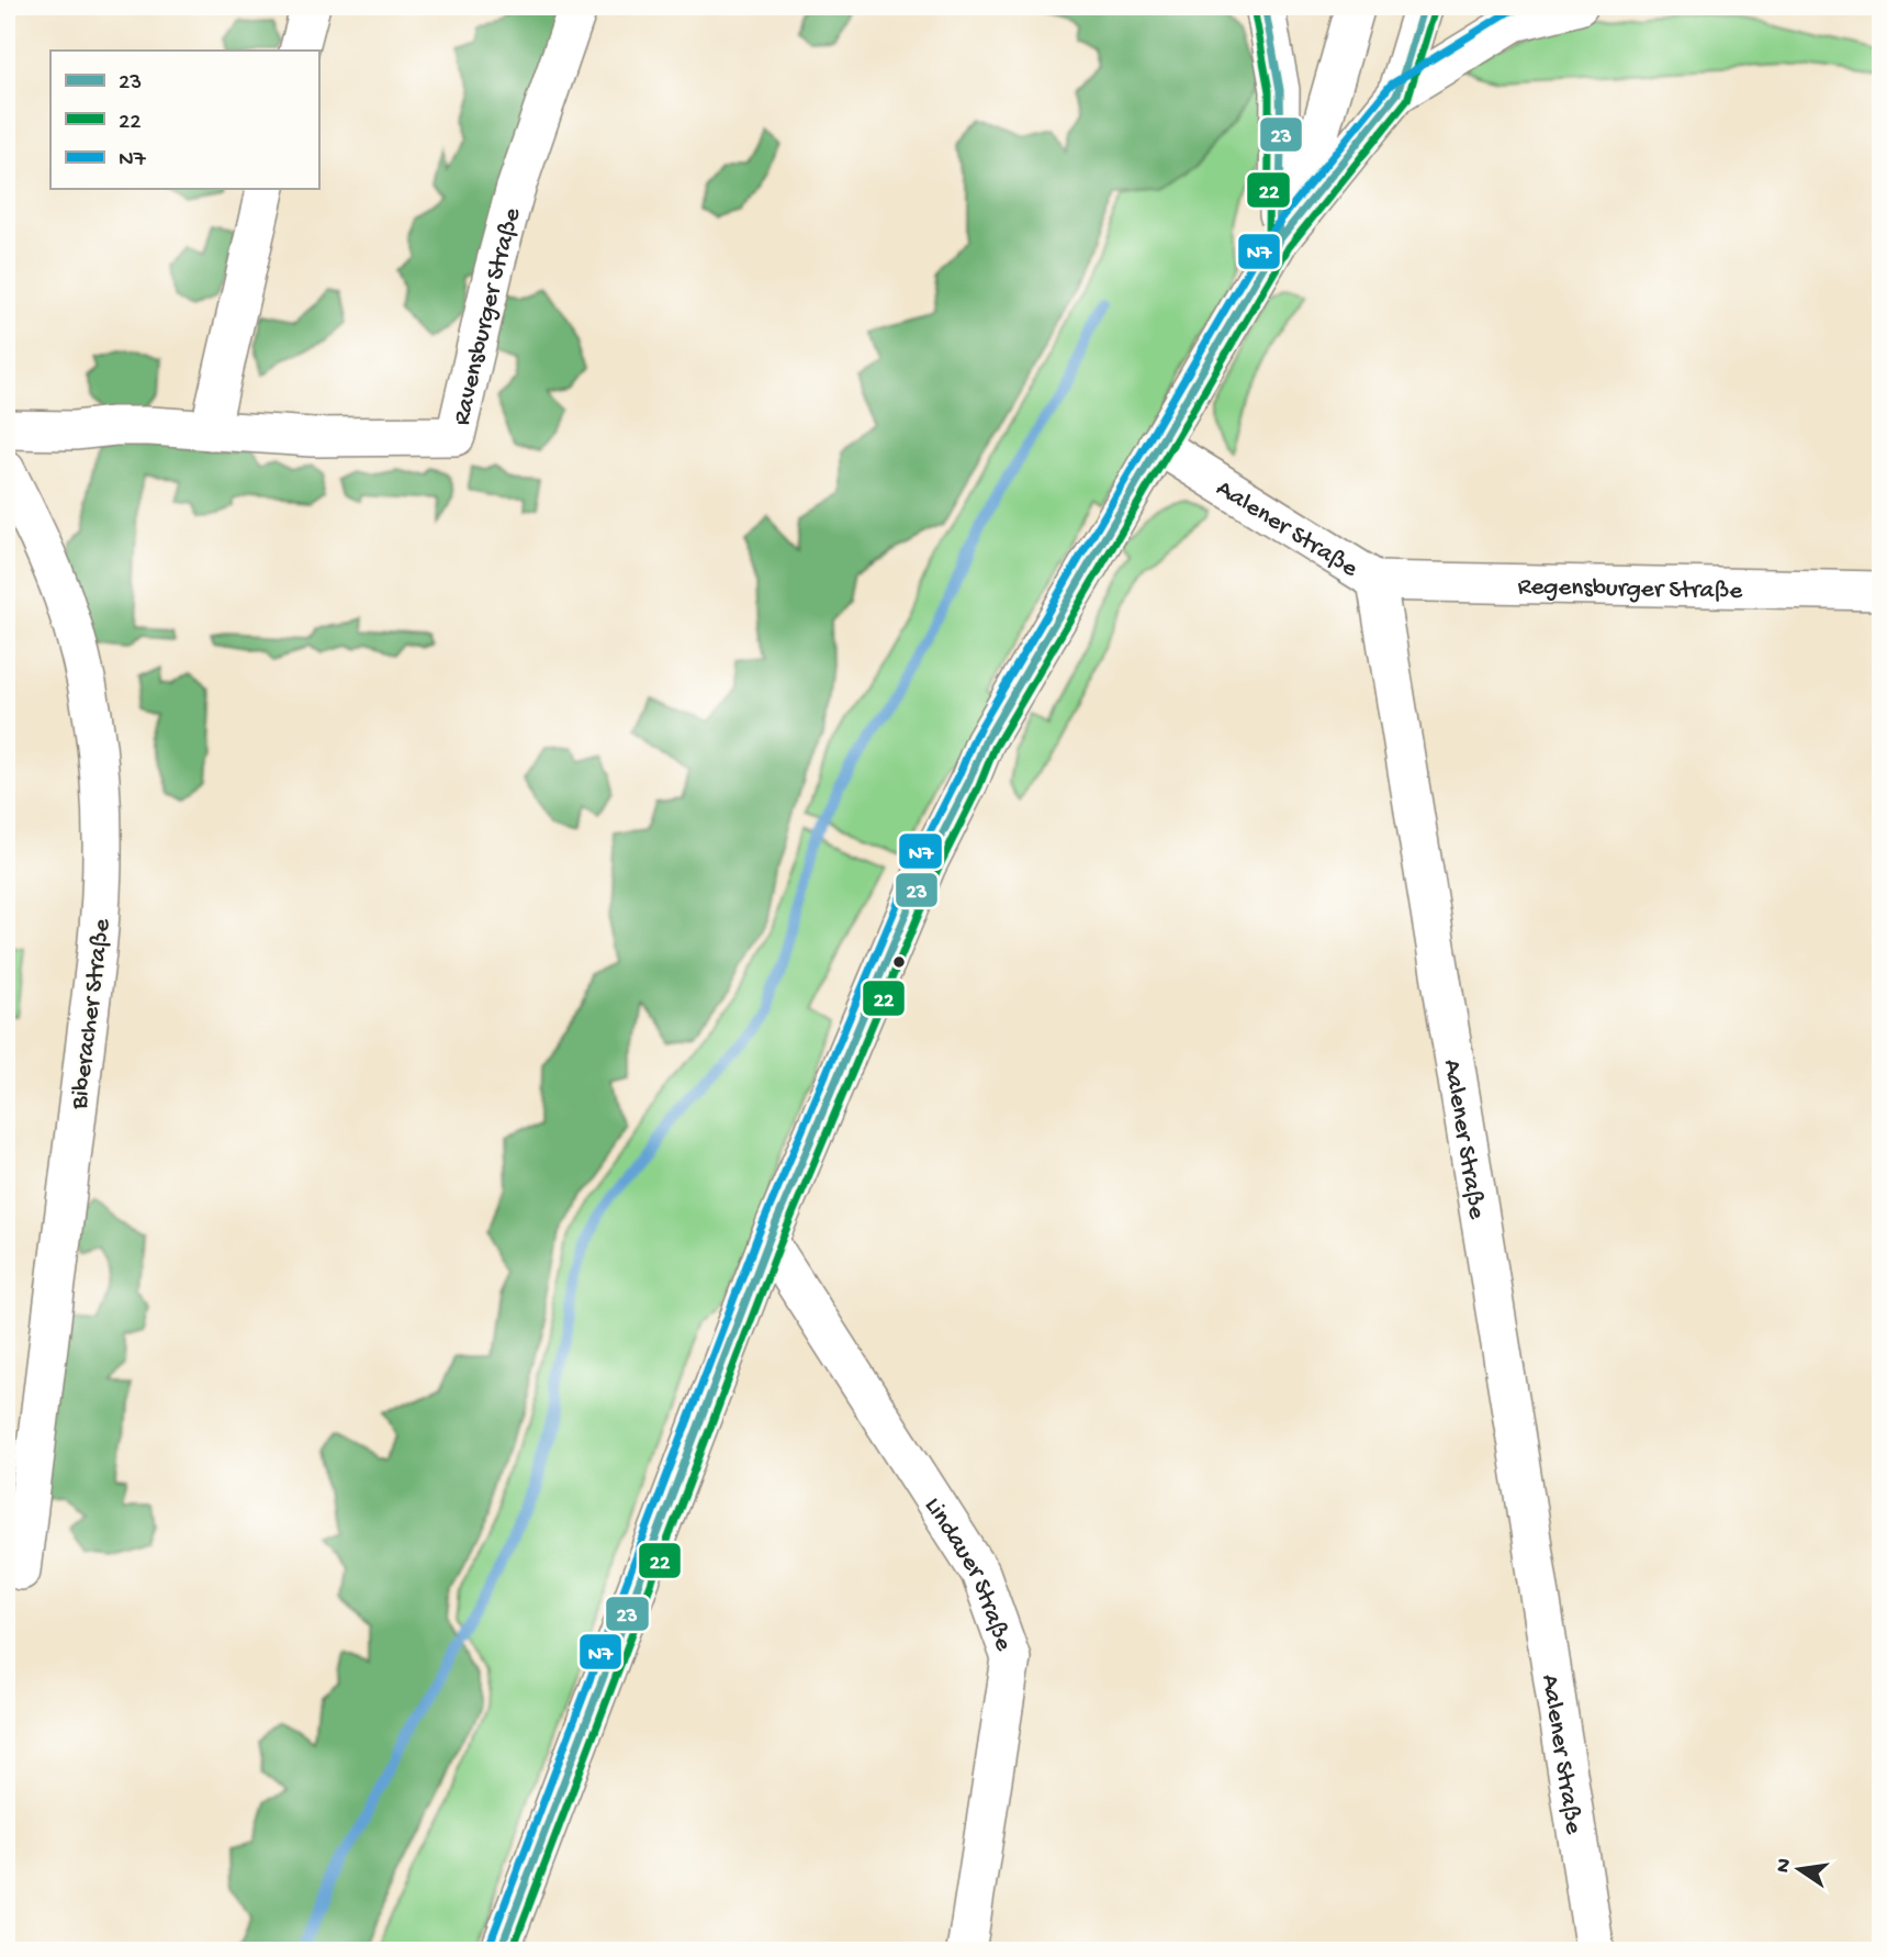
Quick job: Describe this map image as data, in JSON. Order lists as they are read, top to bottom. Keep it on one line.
{"streets":{"street":["Ravensburger Straße","Aalener Straße","Regensburger Straße","Biberacher Straße","Lindauer Straße"]},"crossings":[["Aalener Straße","Regensburger Straße"]],"lines":["transit line 23","transit line N7","transit line 22"],"legend":["23","22","N7"],"north":"left"}
